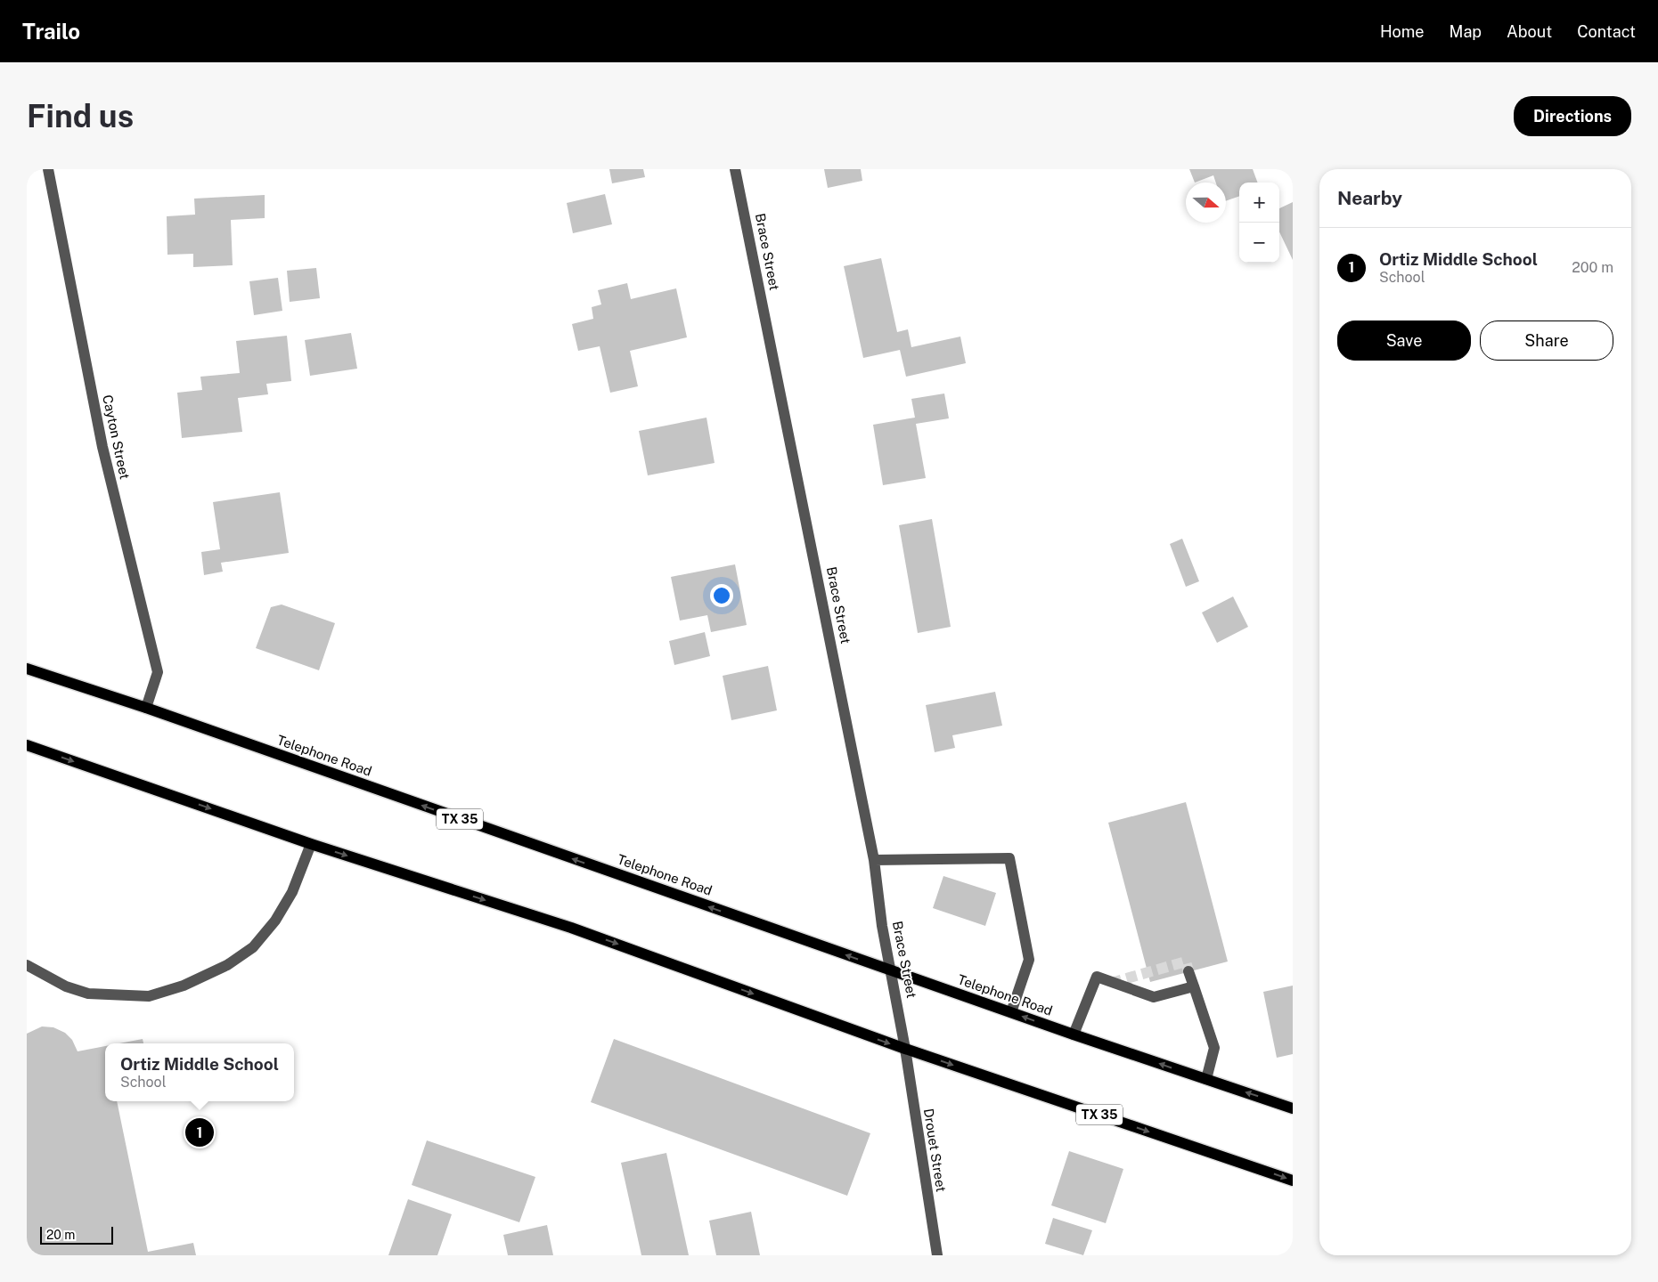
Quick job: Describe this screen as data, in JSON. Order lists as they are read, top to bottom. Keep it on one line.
{"streets":{"main road":["Telephone Road","TX 35"],"street":["Brace Street","Cayton Street","Drouet Street"]},"crossings":[["Brace Street","Telephone Road"],["Brace Street","TX 35"],["Brace Street","Drouet Street"],["Cayton Street","Telephone Road"],["TX 35","Drouet Street"]],"scale_bar":"20 m","north":"right","page":{"header":"Trailo","nav":["Home","Map","About","Contact"],"buttons":["Directions",["Save","Share"]],"title":"Find us","heading":"Nearby","map_buttons":["+","−"],"list":[{"mark":"1","name":"Ortiz Middle School","note":"School","value":"200 m"}],"popup":["Ortiz Middle School","School"],"pins":"1","scale":"20 m"}}
